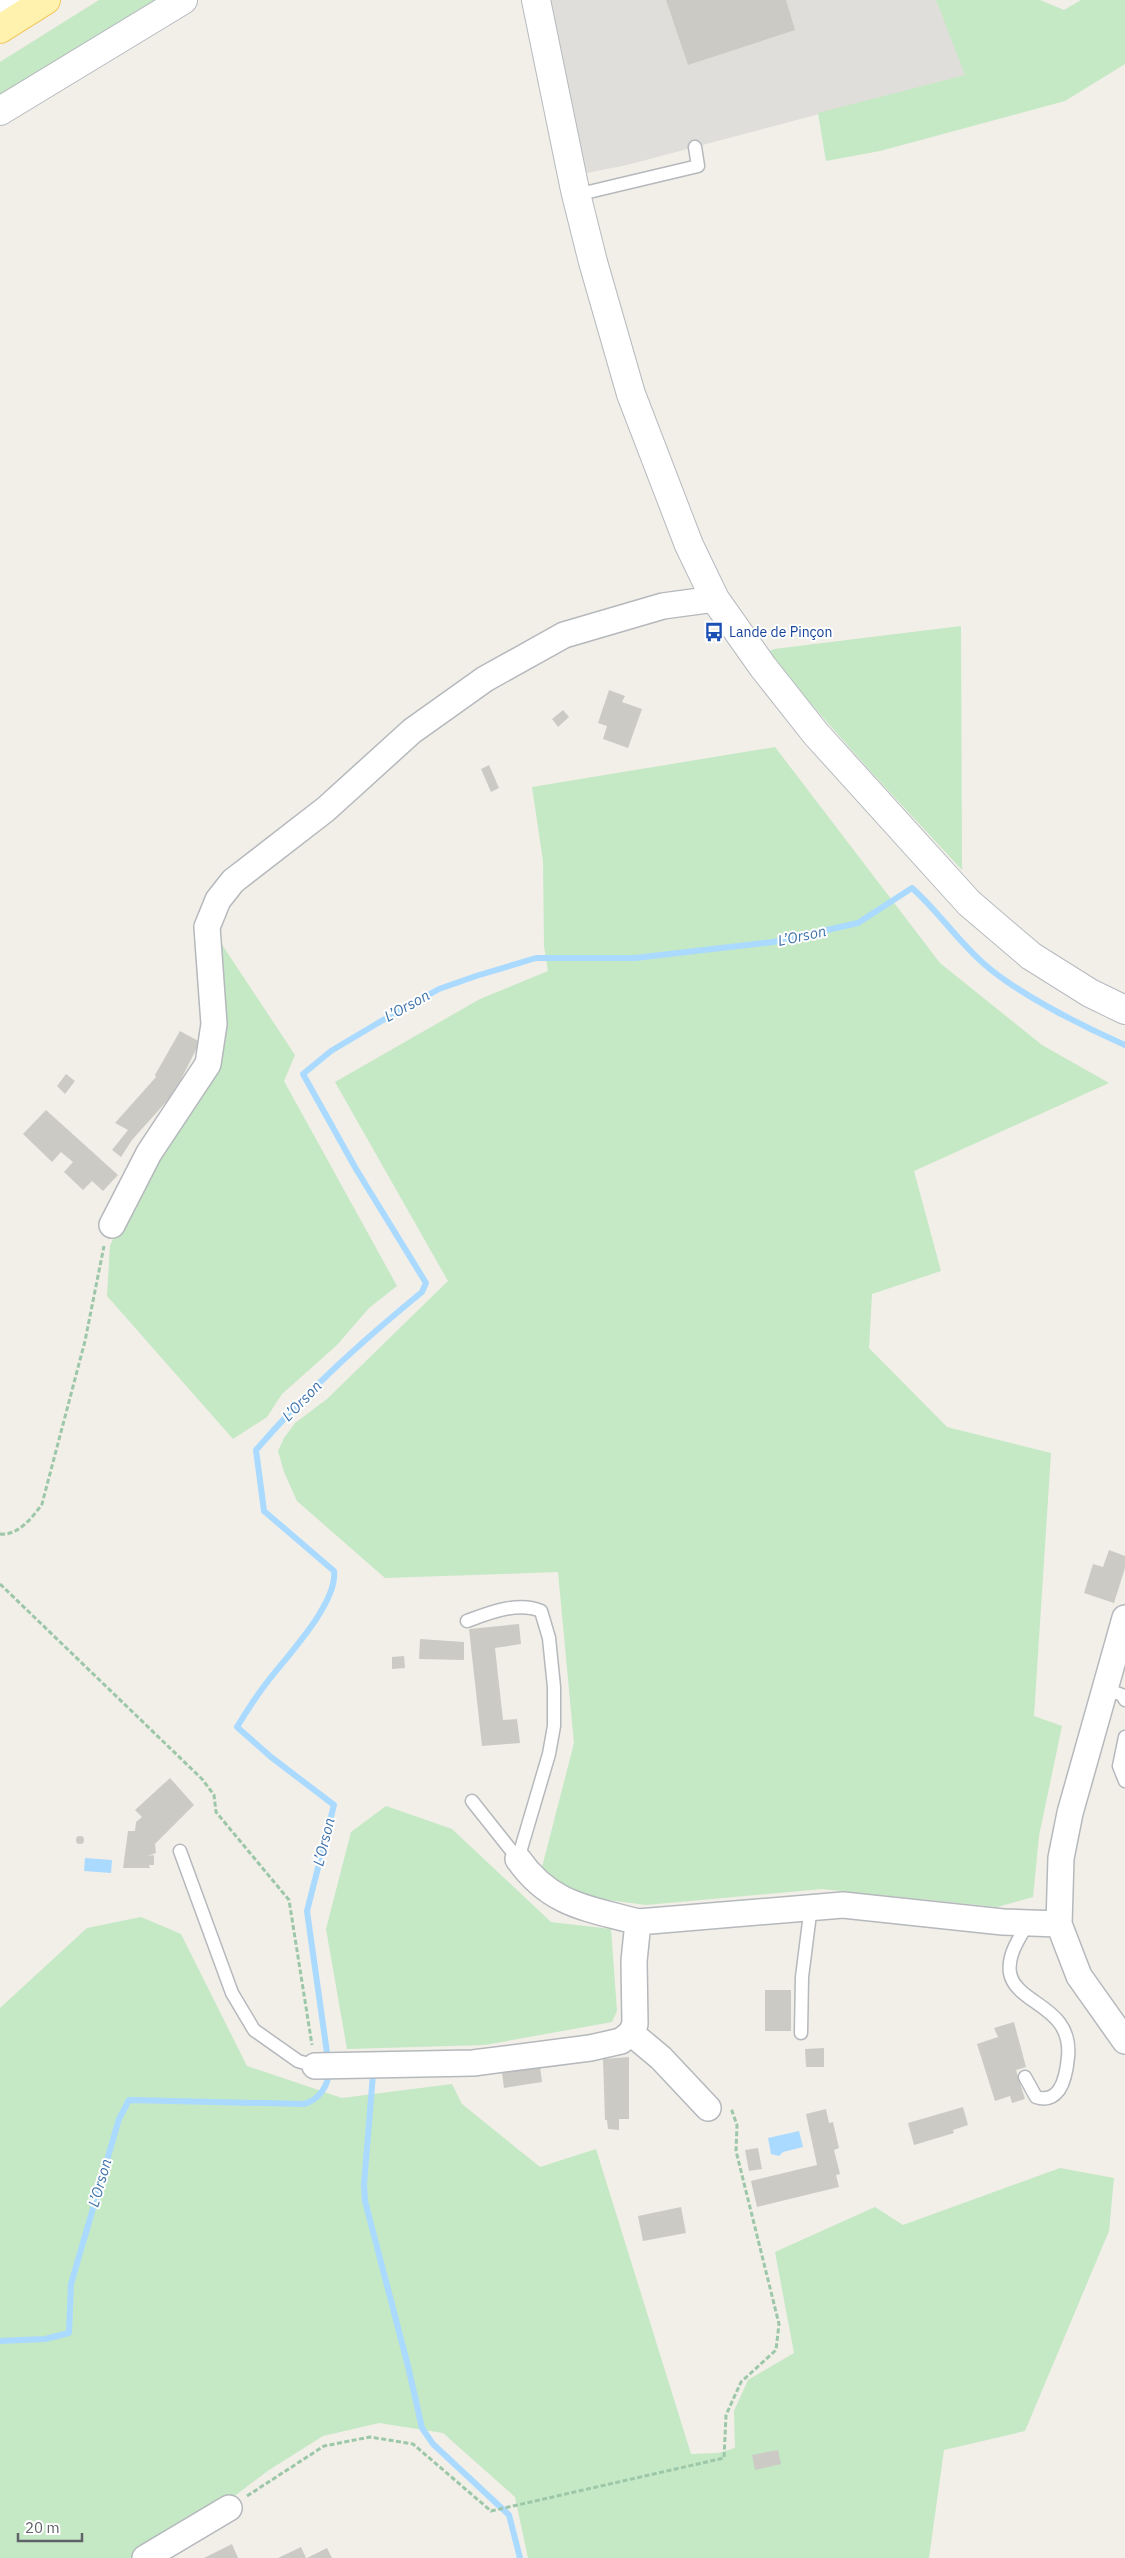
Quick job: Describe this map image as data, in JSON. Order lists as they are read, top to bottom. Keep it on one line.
{"water":["L’Orson"],"places":{"bus stop":["Lande de Pinçon"]},"scale_bar":"20 m"}
